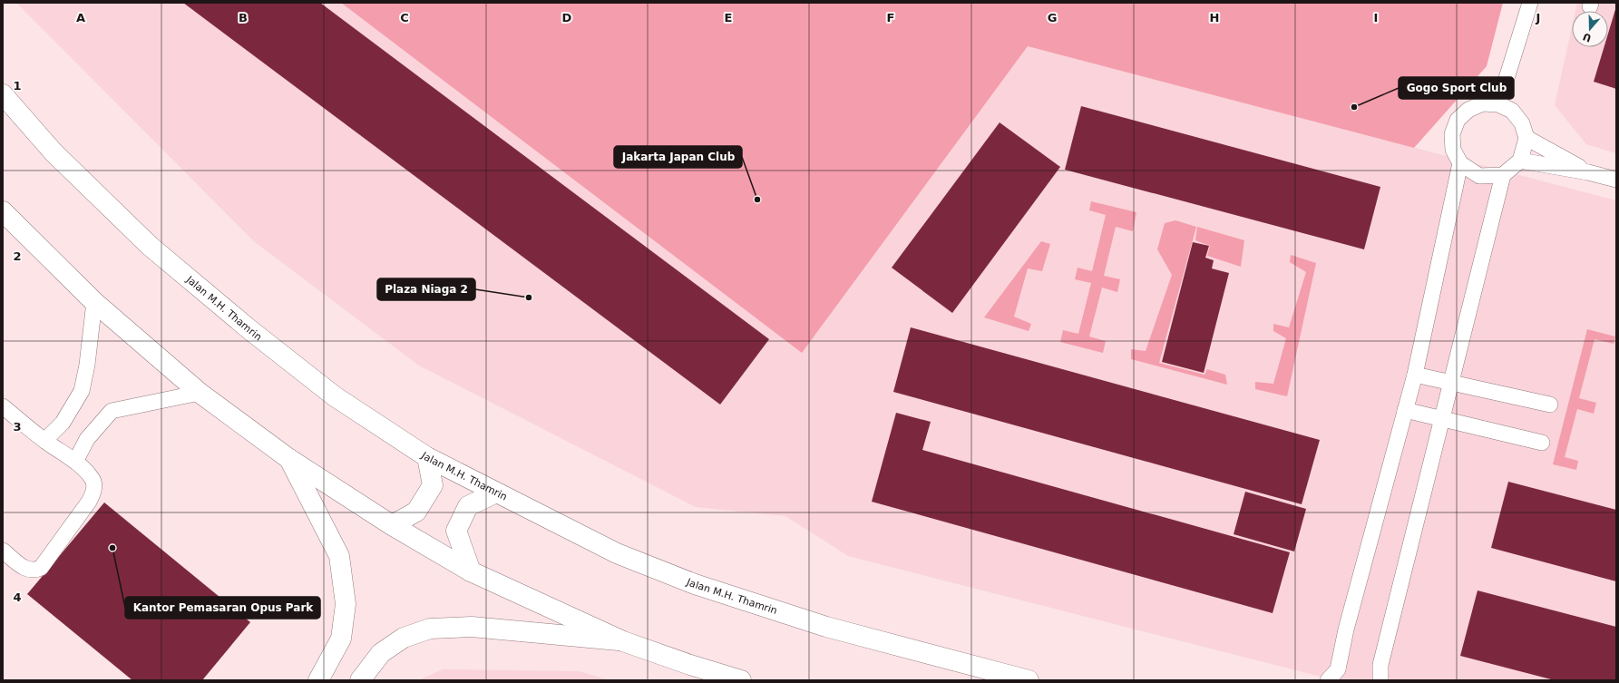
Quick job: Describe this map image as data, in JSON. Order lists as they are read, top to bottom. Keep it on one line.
{"streets":{"main road":["Jalan M.H. Thamrin"]},"places":["Gogo Sport Club","Jakarta Japan Club","Plaza Niaga 2","Kantor Pemasaran Opus Park"],"north":"bottom","grid":{"columns":["A","B","C","D","E","F","G","H","I","J"],"rows":["1","2","3","4"]}}
